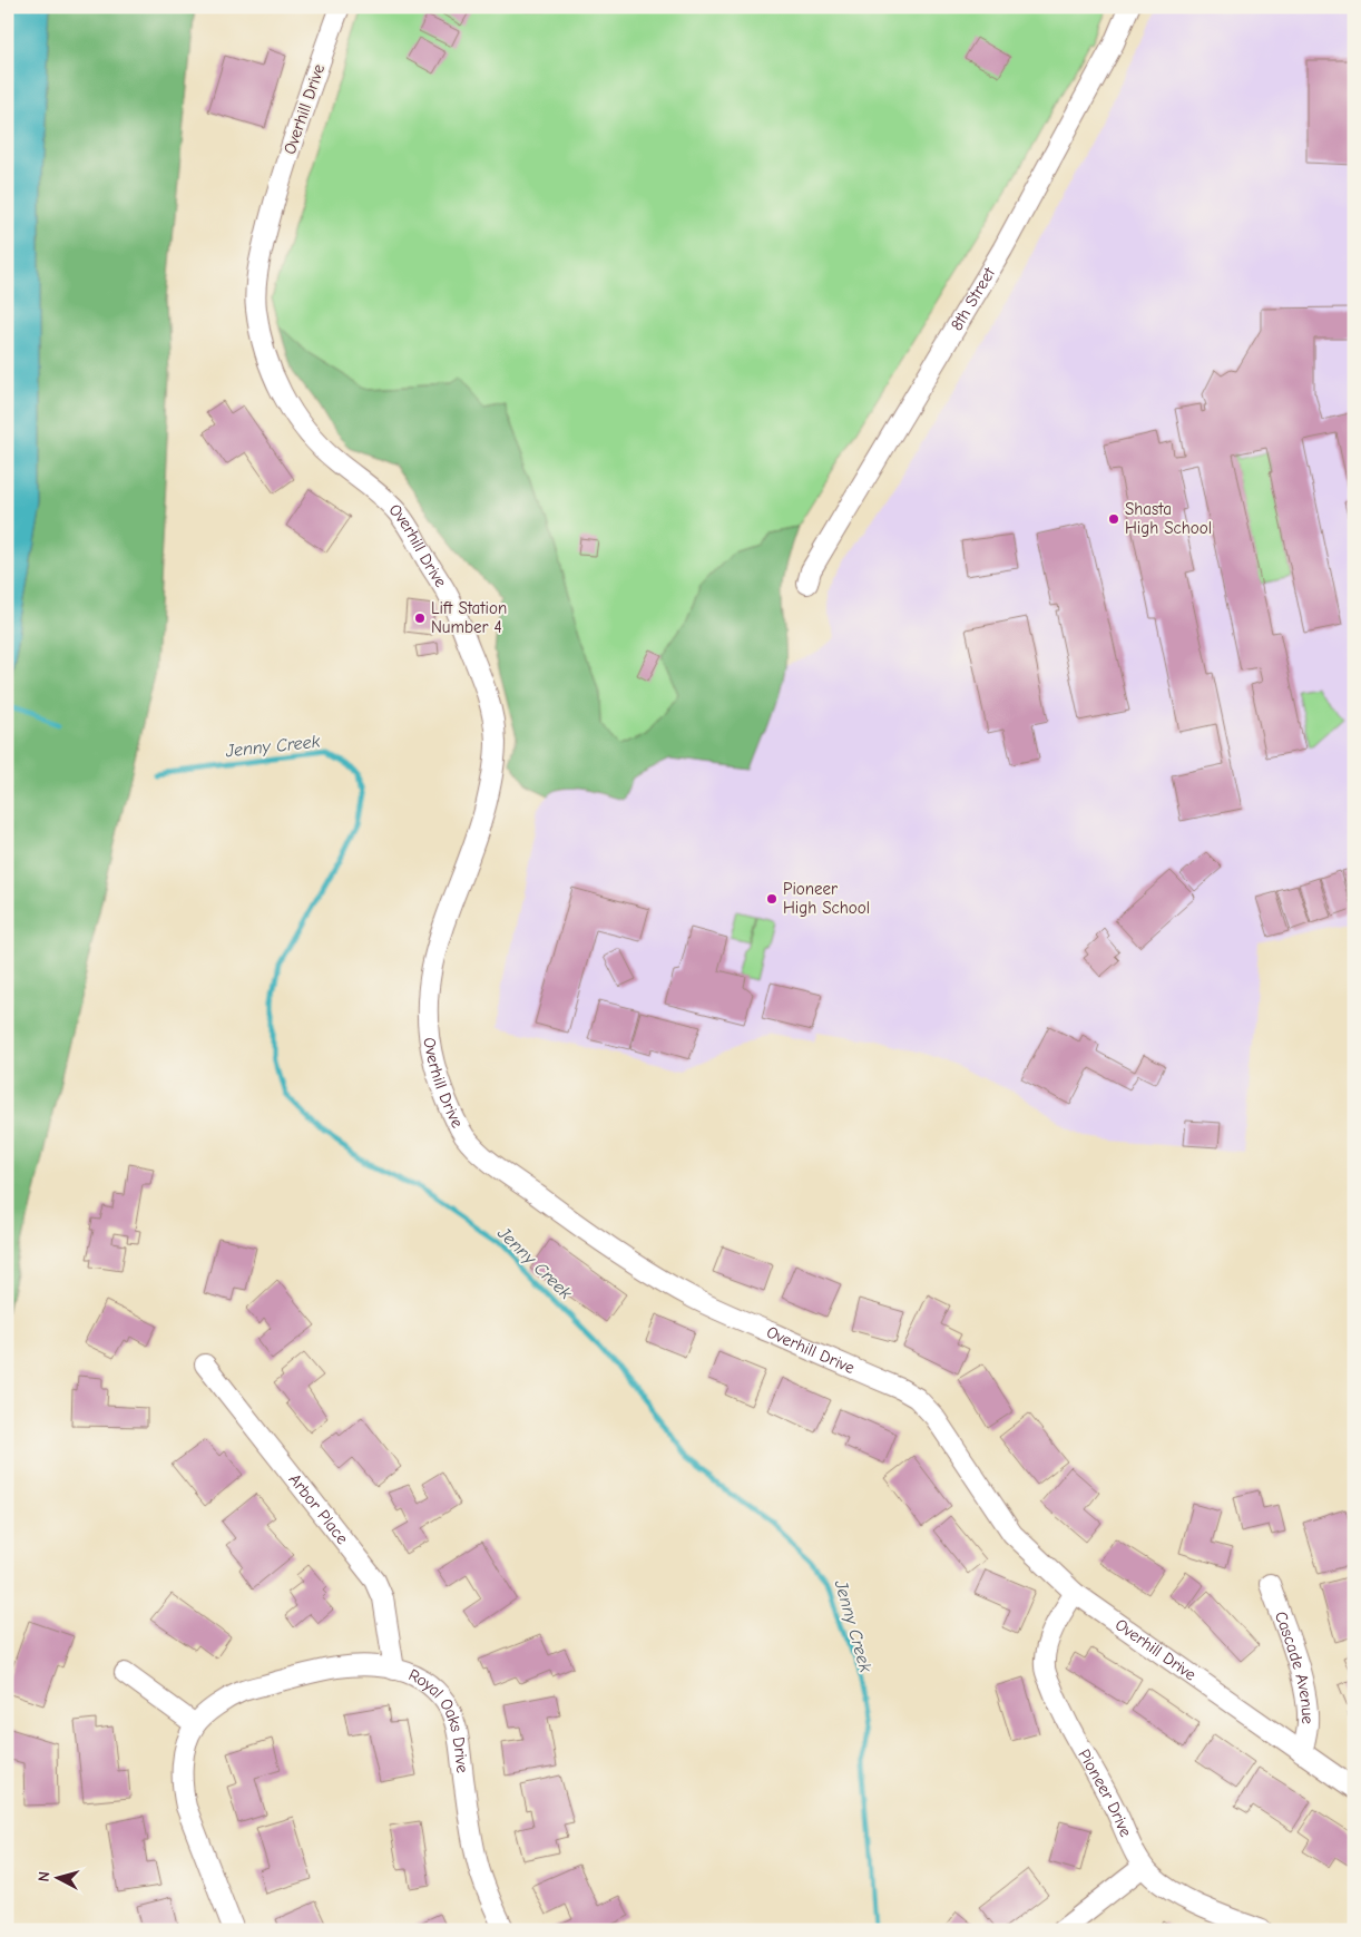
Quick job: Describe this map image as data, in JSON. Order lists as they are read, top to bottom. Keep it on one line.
{"streets":{"street":["Overhill Drive","8th Street","Arbor Place","Cascade Avenue","Royal Oaks Drive","Pioneer Drive"]},"crossings":[["Overhill Drive","Cascade Avenue"],["Overhill Drive","Pioneer Drive"],["Arbor Place","Royal Oaks Drive"]],"water":["Jenny Creek"],"places":["Shasta High School","Lift Station Number 4","Pioneer High School"],"north":"left"}
